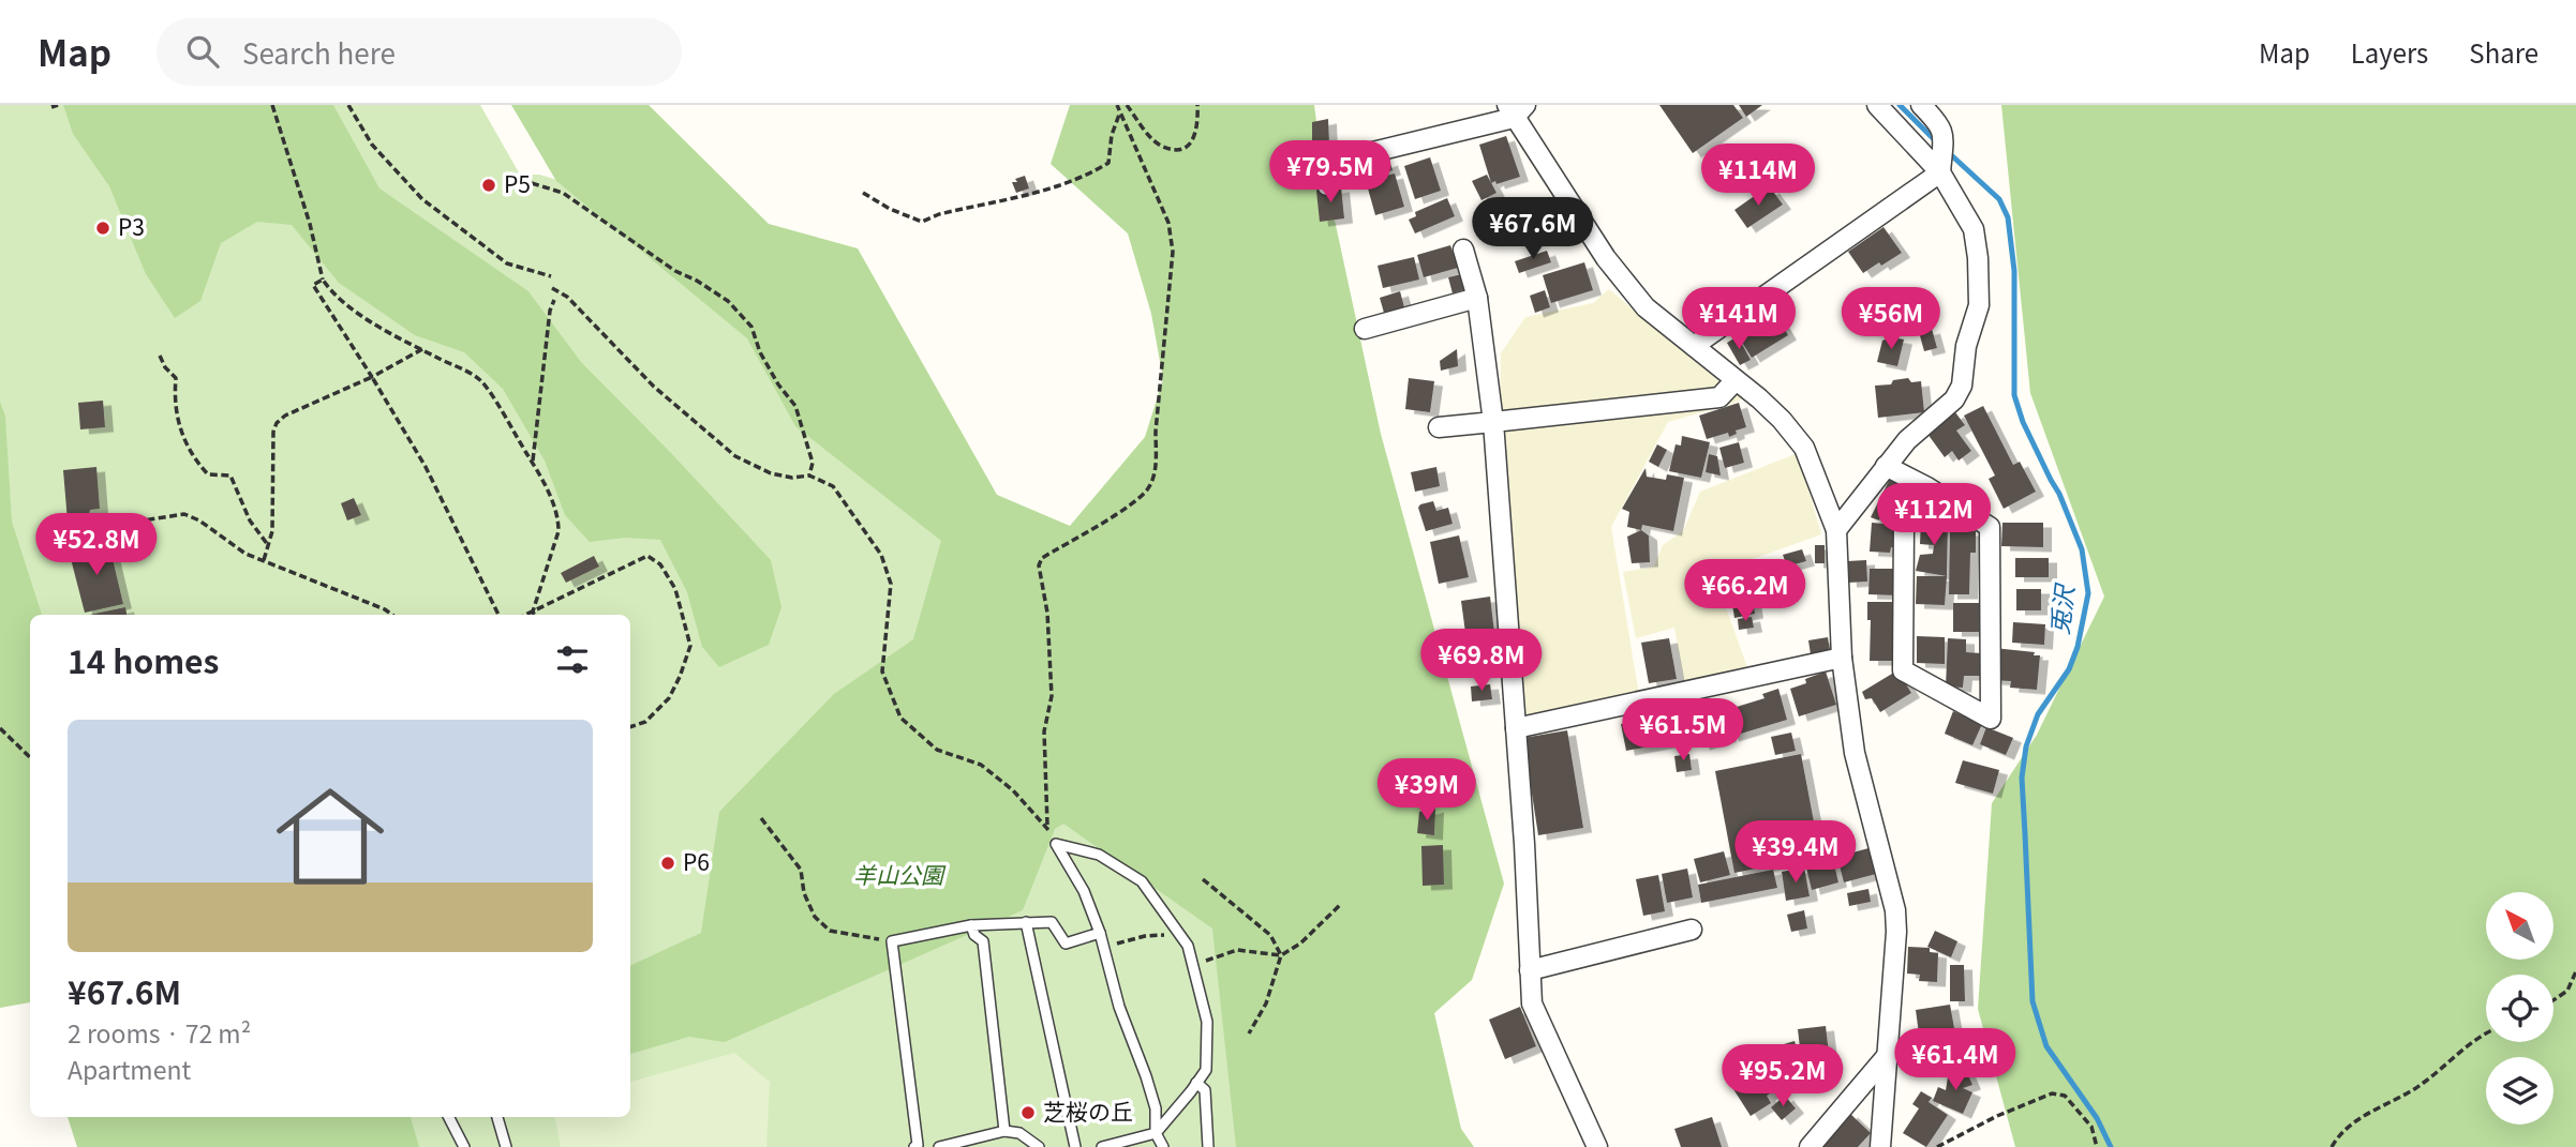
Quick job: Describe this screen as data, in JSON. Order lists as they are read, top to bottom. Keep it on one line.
{"water":["兎沢"],"parks":["羊山公園"],"places":["P5","P3","P6","芝桜の丘"],"north":"top left","page":{"header":"Map","search":"Search here","nav":["Map","Layers","Share"],"price":["¥79.5M","¥114M","¥67.6M","¥141M","¥56M","¥112M","¥52.8M","¥66.2M","¥69.8M","¥61.5M","¥39M","¥39.4M","¥61.4M","¥95.2M"],"heading":"14 homes","list":[{"name":"¥67.6M","note":"2 rooms · 72 m² · Apartment"}]}}
